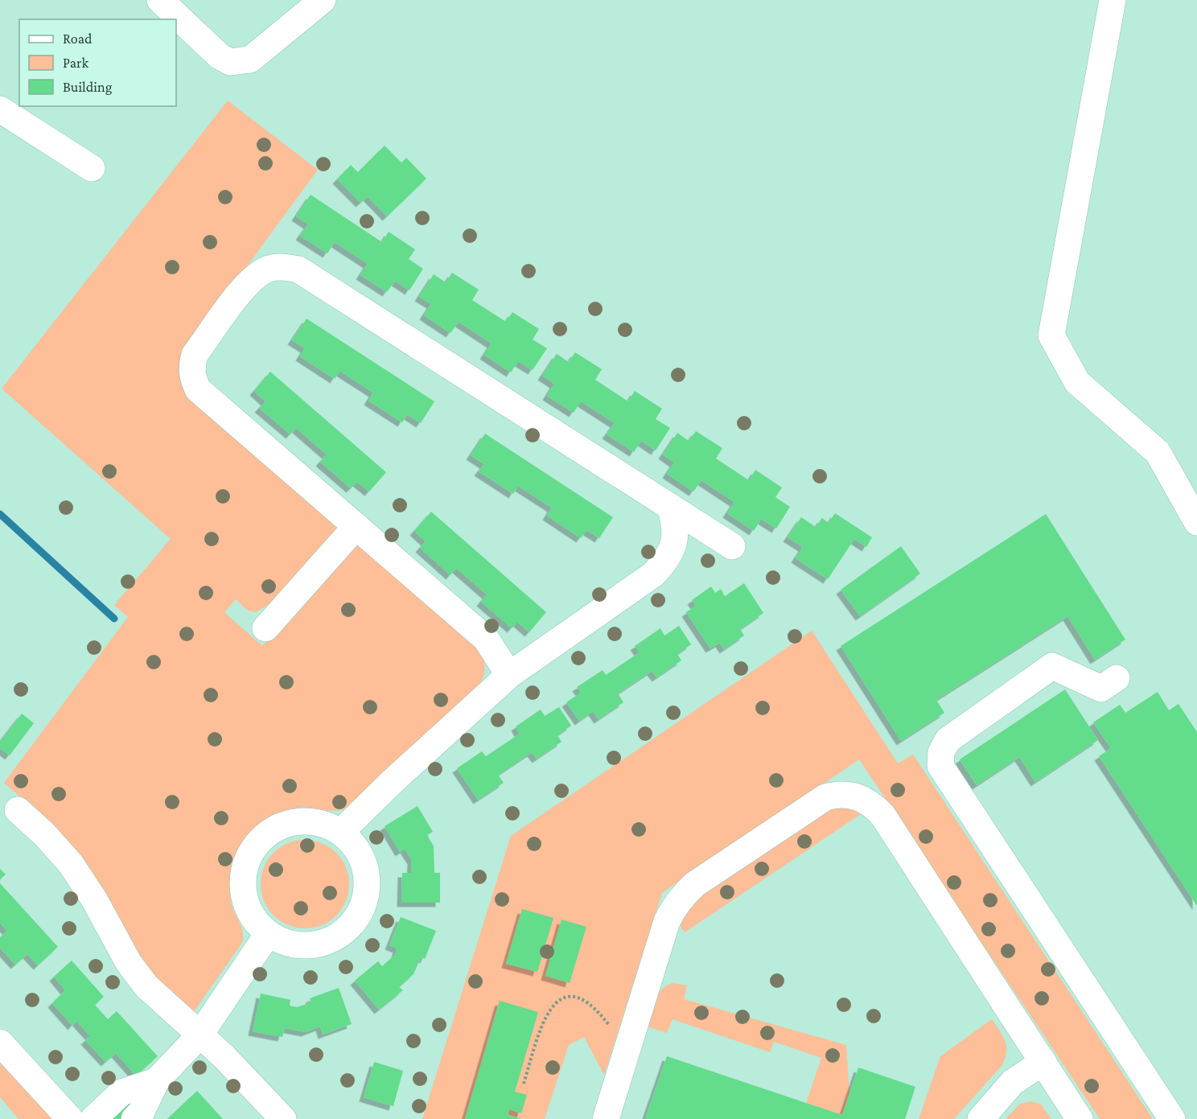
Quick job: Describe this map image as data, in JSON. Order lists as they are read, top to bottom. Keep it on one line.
{"legend":["Road","Park","Building"]}
